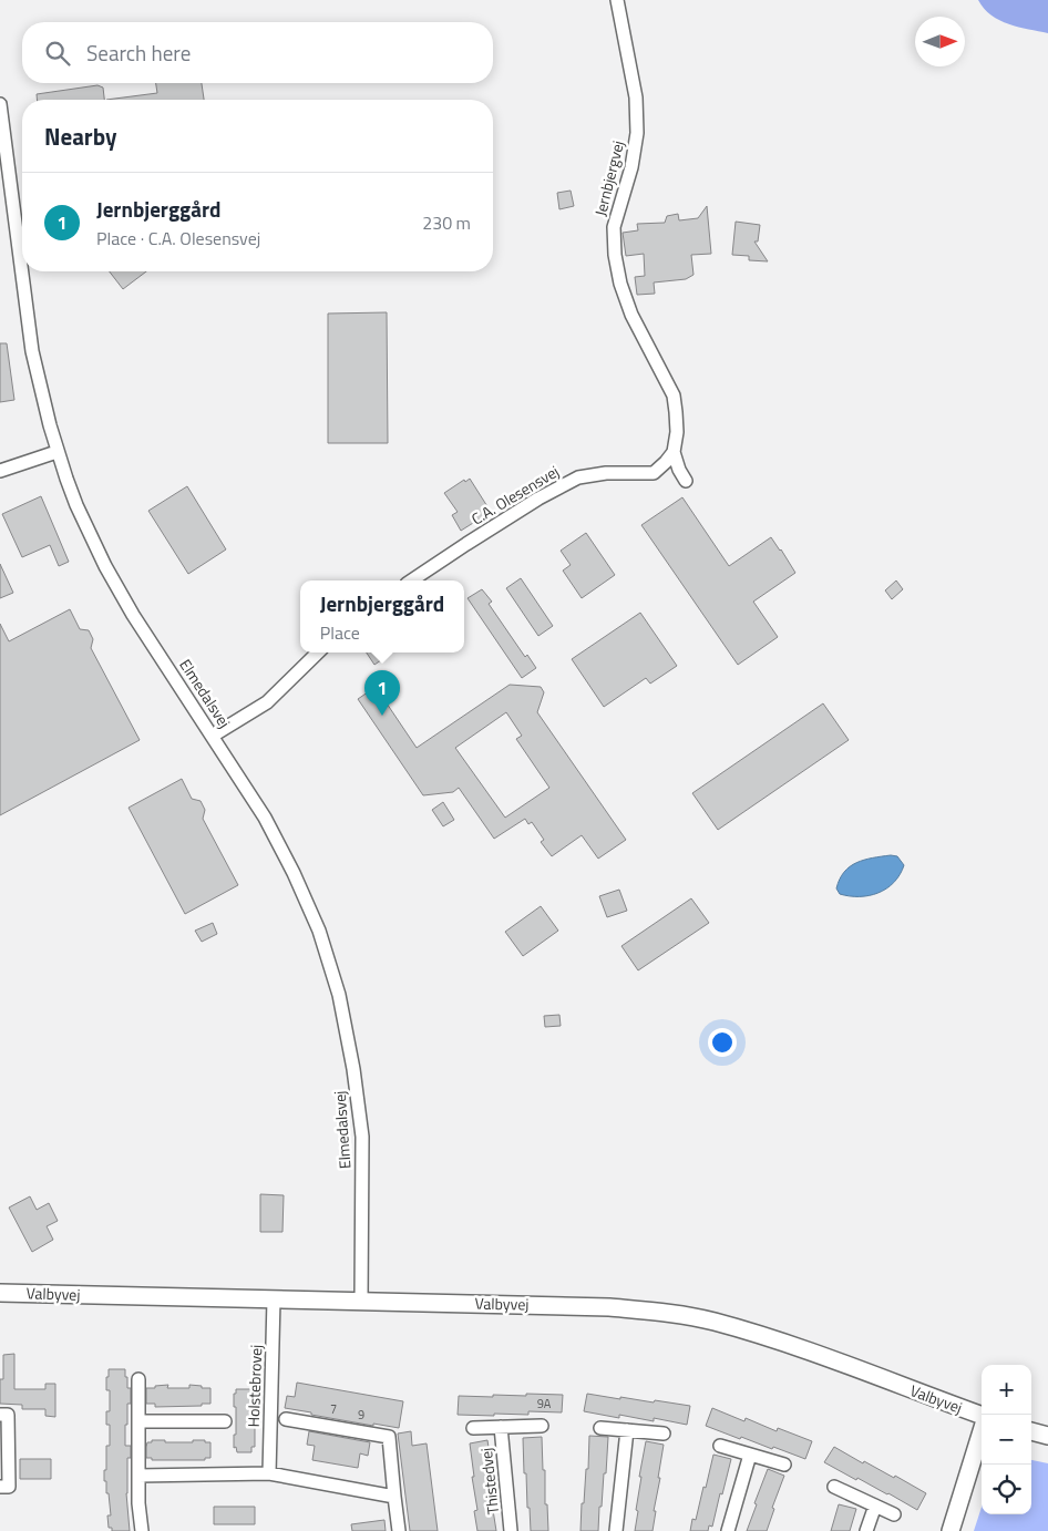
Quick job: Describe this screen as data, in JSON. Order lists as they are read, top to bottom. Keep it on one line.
{"streets":{"street":["Jernbjergvej","C.A. Olesensvej","Elmedalsvej","Valbyvej","Holstebrovej","Thistedvej"]},"crossings":[["Jernbjergvej","C.A. Olesensvej"],["Elmedalsvej","Valbyvej"],["Valbyvej","Holstebrovej"]],"house_numbers":["9A","7","9"],"north":"right","page":{"search":"Search here","heading":"Nearby","list":[{"mark":"1","name":"Jernbjerggård","note":"Place · C.A. Olesensvej","value":"230 m"}],"popup":["Jernbjerggård","Place"],"pins":"1","map_buttons":["+","−"]}}
